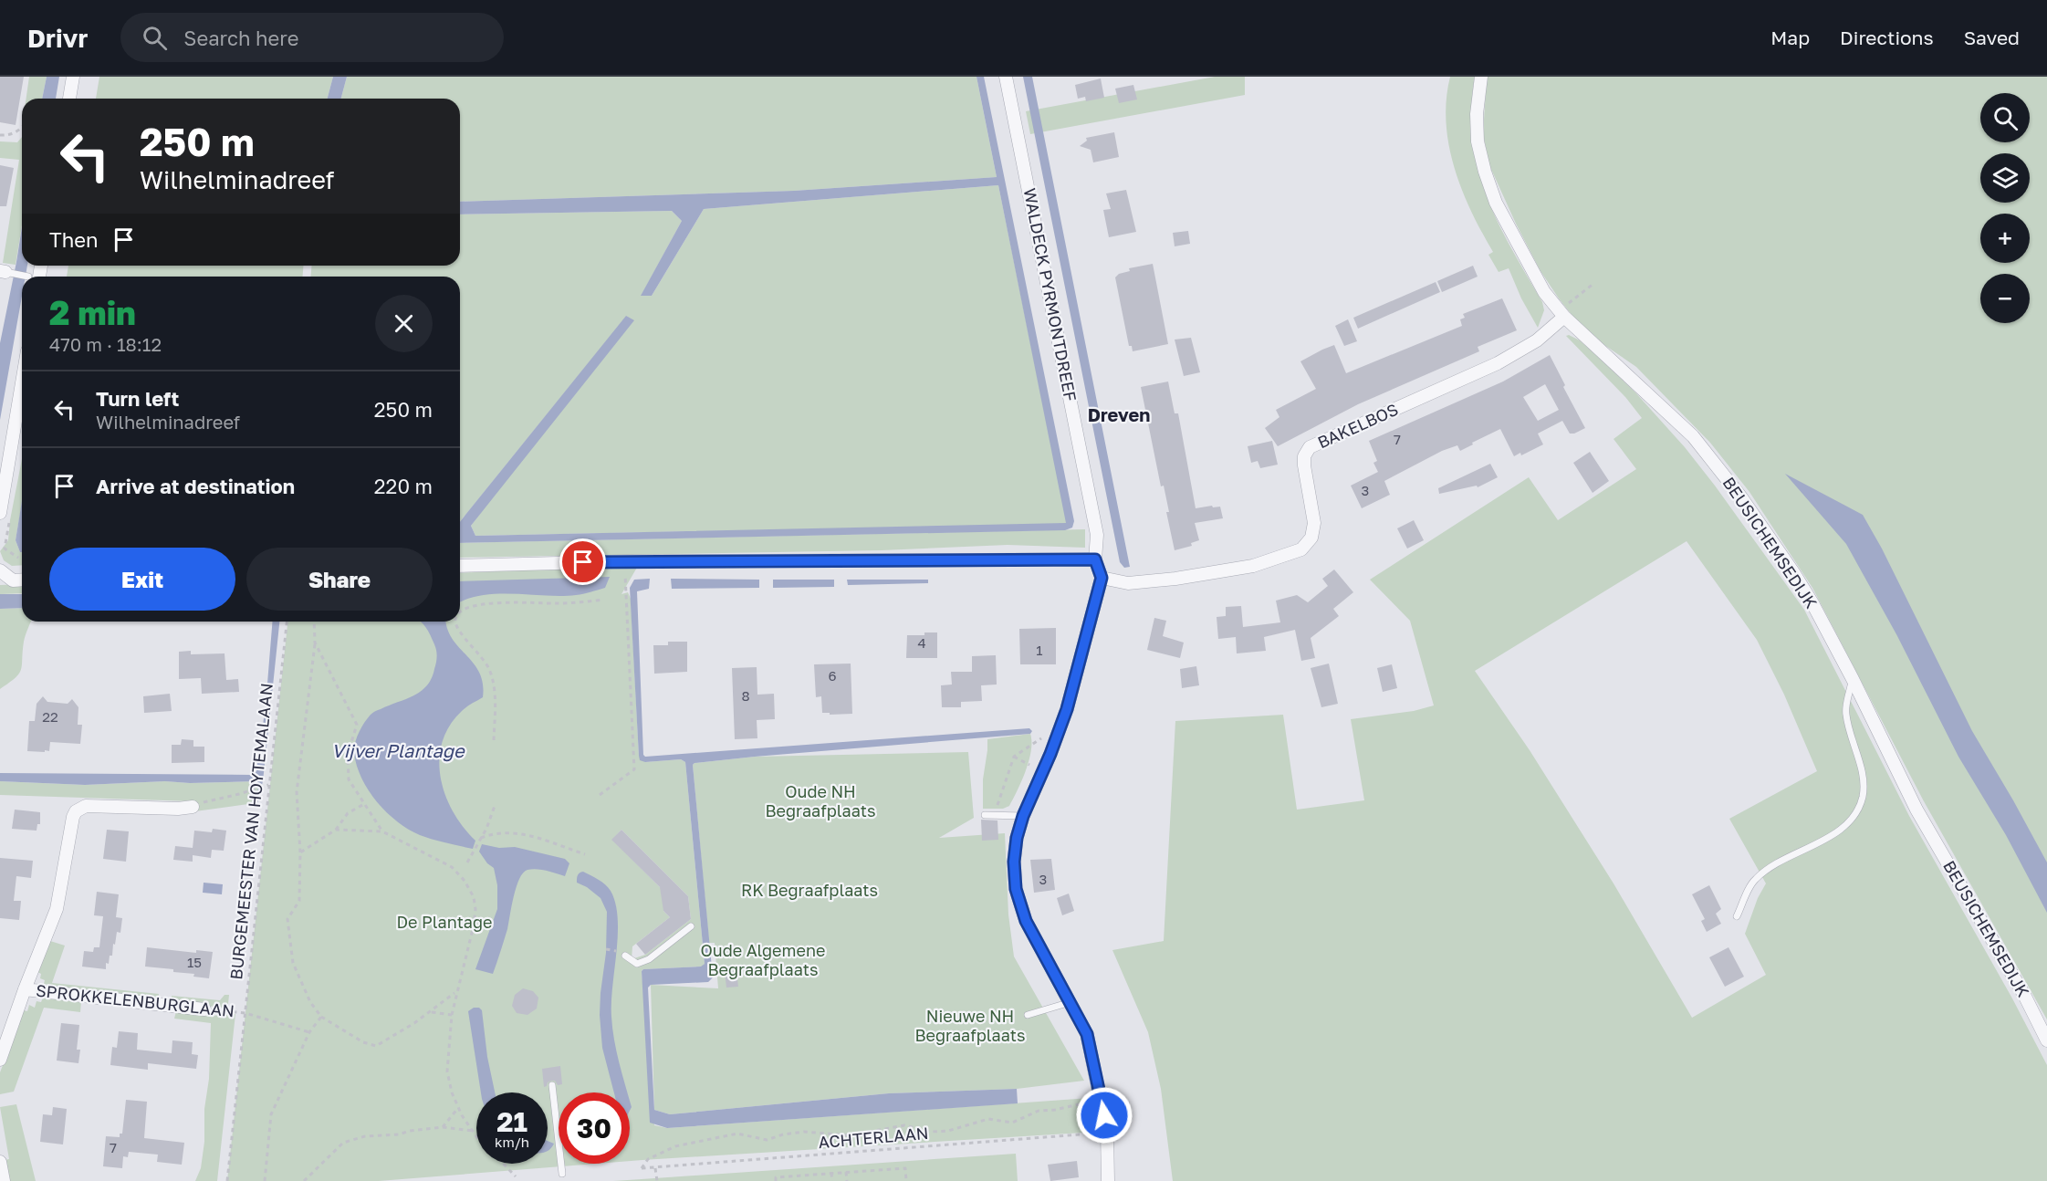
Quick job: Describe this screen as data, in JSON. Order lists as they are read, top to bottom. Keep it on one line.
{"streets":{"street":["WALDECK PYRMONTDREEF","BAKELBOS","BEUSICHEMSEDIJK","SPROKKELENBURGLAAN"],"path":["BURGEMEESTER VAN HOYTEMALAAN","ACHTERLAAN"]},"crossings":[["WALDECK PYRMONTDREEF","BAKELBOS"],["BAKELBOS","BEUSICHEMSEDIJK"],["BURGEMEESTER VAN HOYTEMALAAN","SPROKKELENBURGLAAN"]],"districts":["Dreven"],"water":["Vijver Plantage"],"parks":["Oude NH Begraafplaats","RK Begraafplaats","De Plantage","Oude Algemene Begraafplaats","Nieuwe NH Begraafplaats"],"house_numbers":["7","3","4","1","6","8","22","3","15","7"],"page":{"header":"Drivr","search":"Search here","nav":["Map","Directions","Saved"],"map_buttons":["+","−"],"turn":["250 m","Wilhelminadreef"],"then":"Then","heading":["2 min","470 m · 18:12"],"list":[{"name":"Turn left","note":"Wilhelminadreef","value":"250 m"},{"name":"Arrive at destination","value":"220 m"}],"buttons":["Exit","Share"],"speed":"21 km/h","limit":"30"}}
